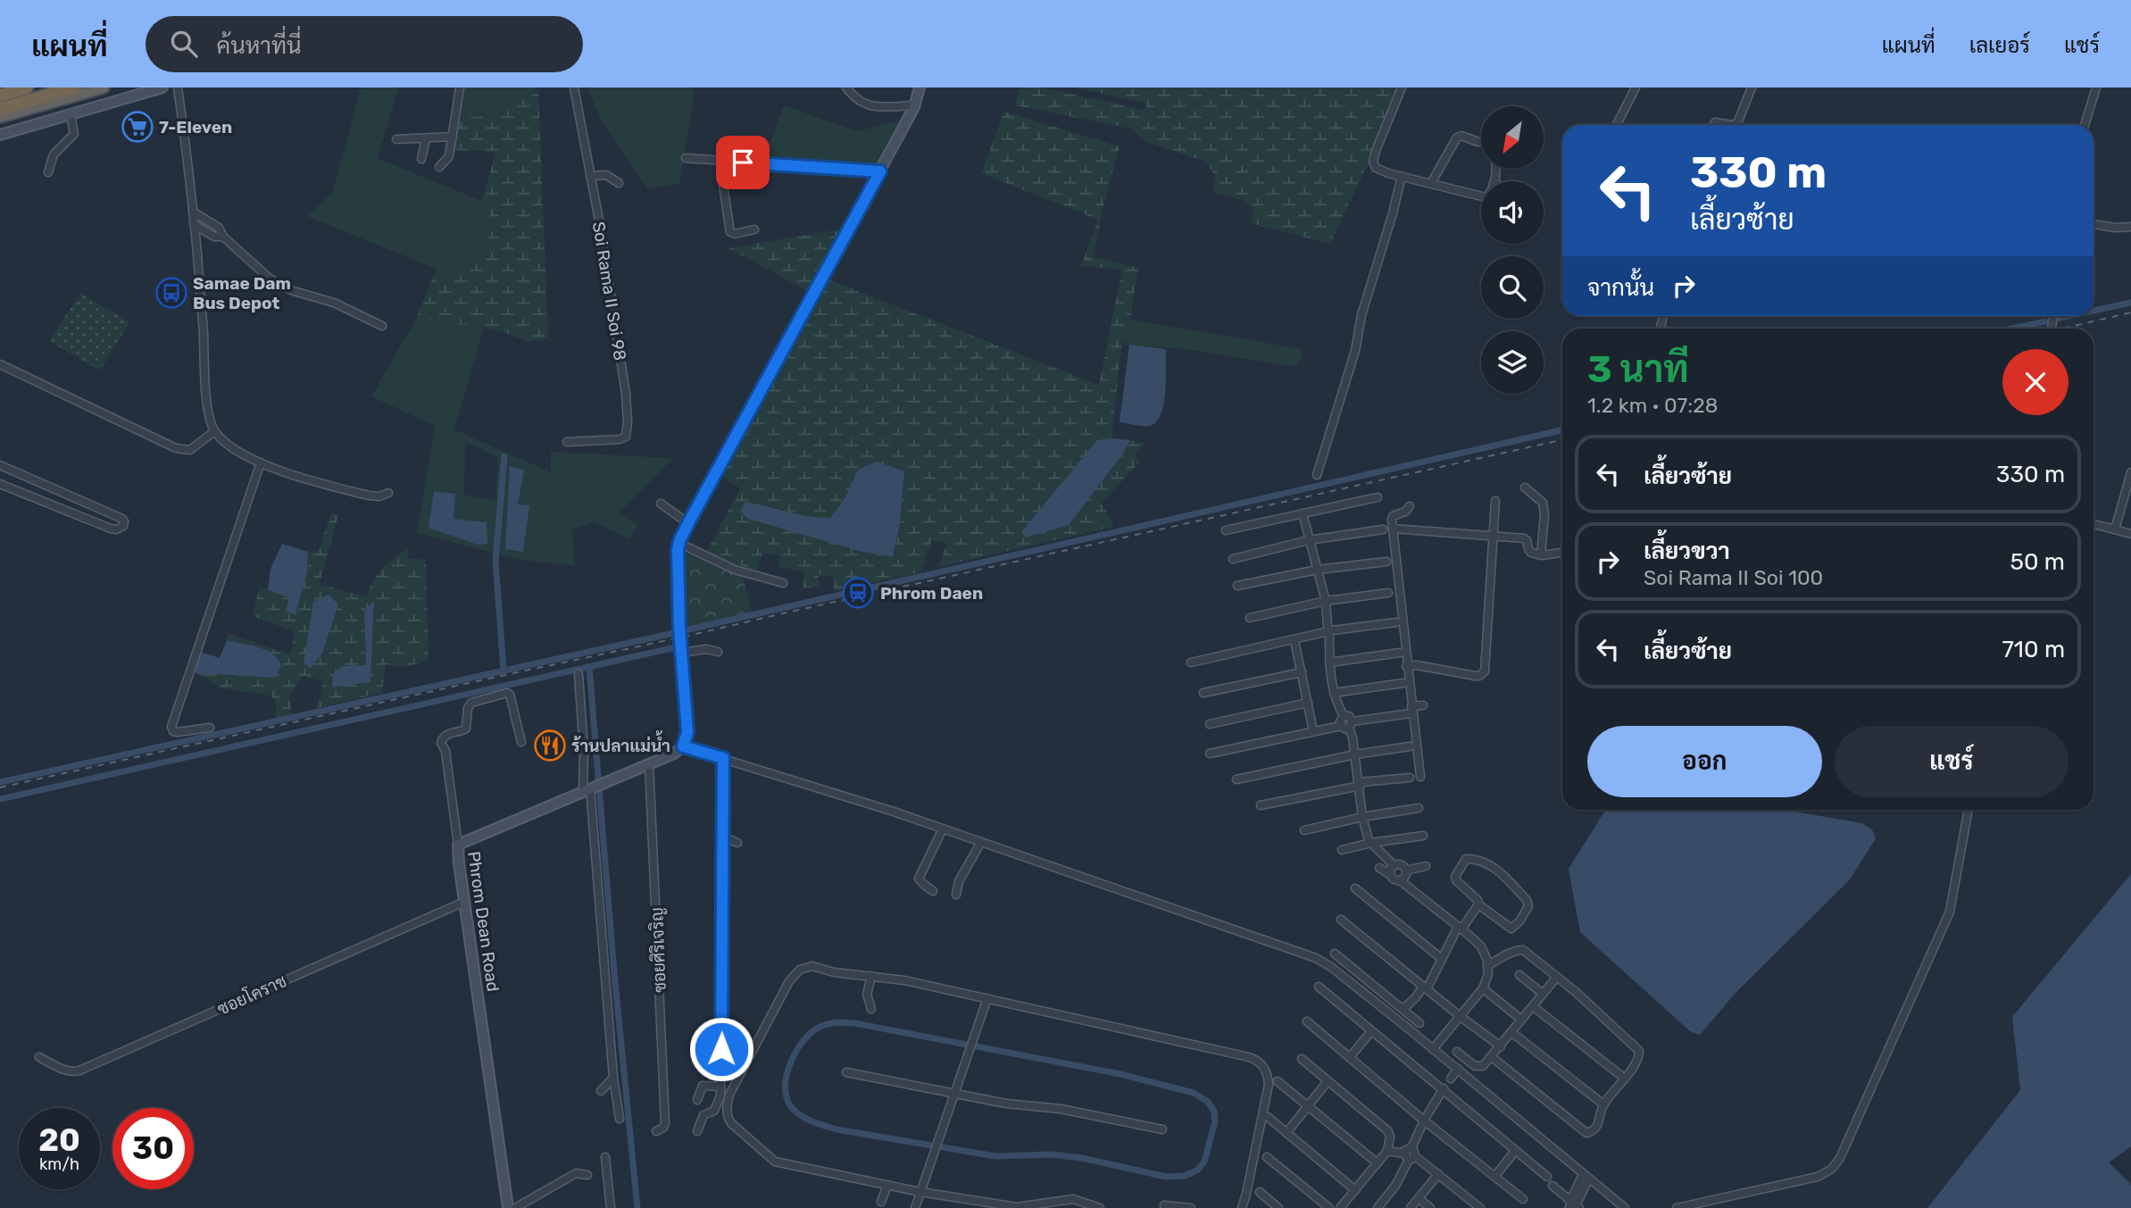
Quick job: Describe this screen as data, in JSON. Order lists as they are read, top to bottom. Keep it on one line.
{"streets":{"main road":["Phrom Dean Road"],"street":["Soi Rama II Soi 98","ซอยศิริเจริญ","ซอยโคราช"]},"crossings":[["Phrom Dean Road","ซอยศิริเจริญ"],["Phrom Dean Road","ซอยโคราช"]],"places":{"supermarket":["7-Eleven"],"bus stop":["Samae Dam Bus Depot"],"station":["Phrom Daen"],"restaurant":["ร้านปลาแม่น้ำ"]},"north":"bottom left","page":{"header":"แผนที่","search":"ค้นหาที่นี่","nav":["แผนที่","เลเยอร์","แชร์"],"turn":["330 m","เลี้ยวซ้าย"],"then":"จากนั้น","heading":["3 นาที","1.2 km · 07:28"],"list":[{"name":"เลี้ยวซ้าย","value":"330 m"},{"name":"เลี้ยวขวา","note":"Soi Rama II Soi 100","value":"50 m"},{"name":"เลี้ยวซ้าย","value":"710 m"}],"buttons":["ออก","แชร์"],"speed":"20 km/h","limit":"30"}}
